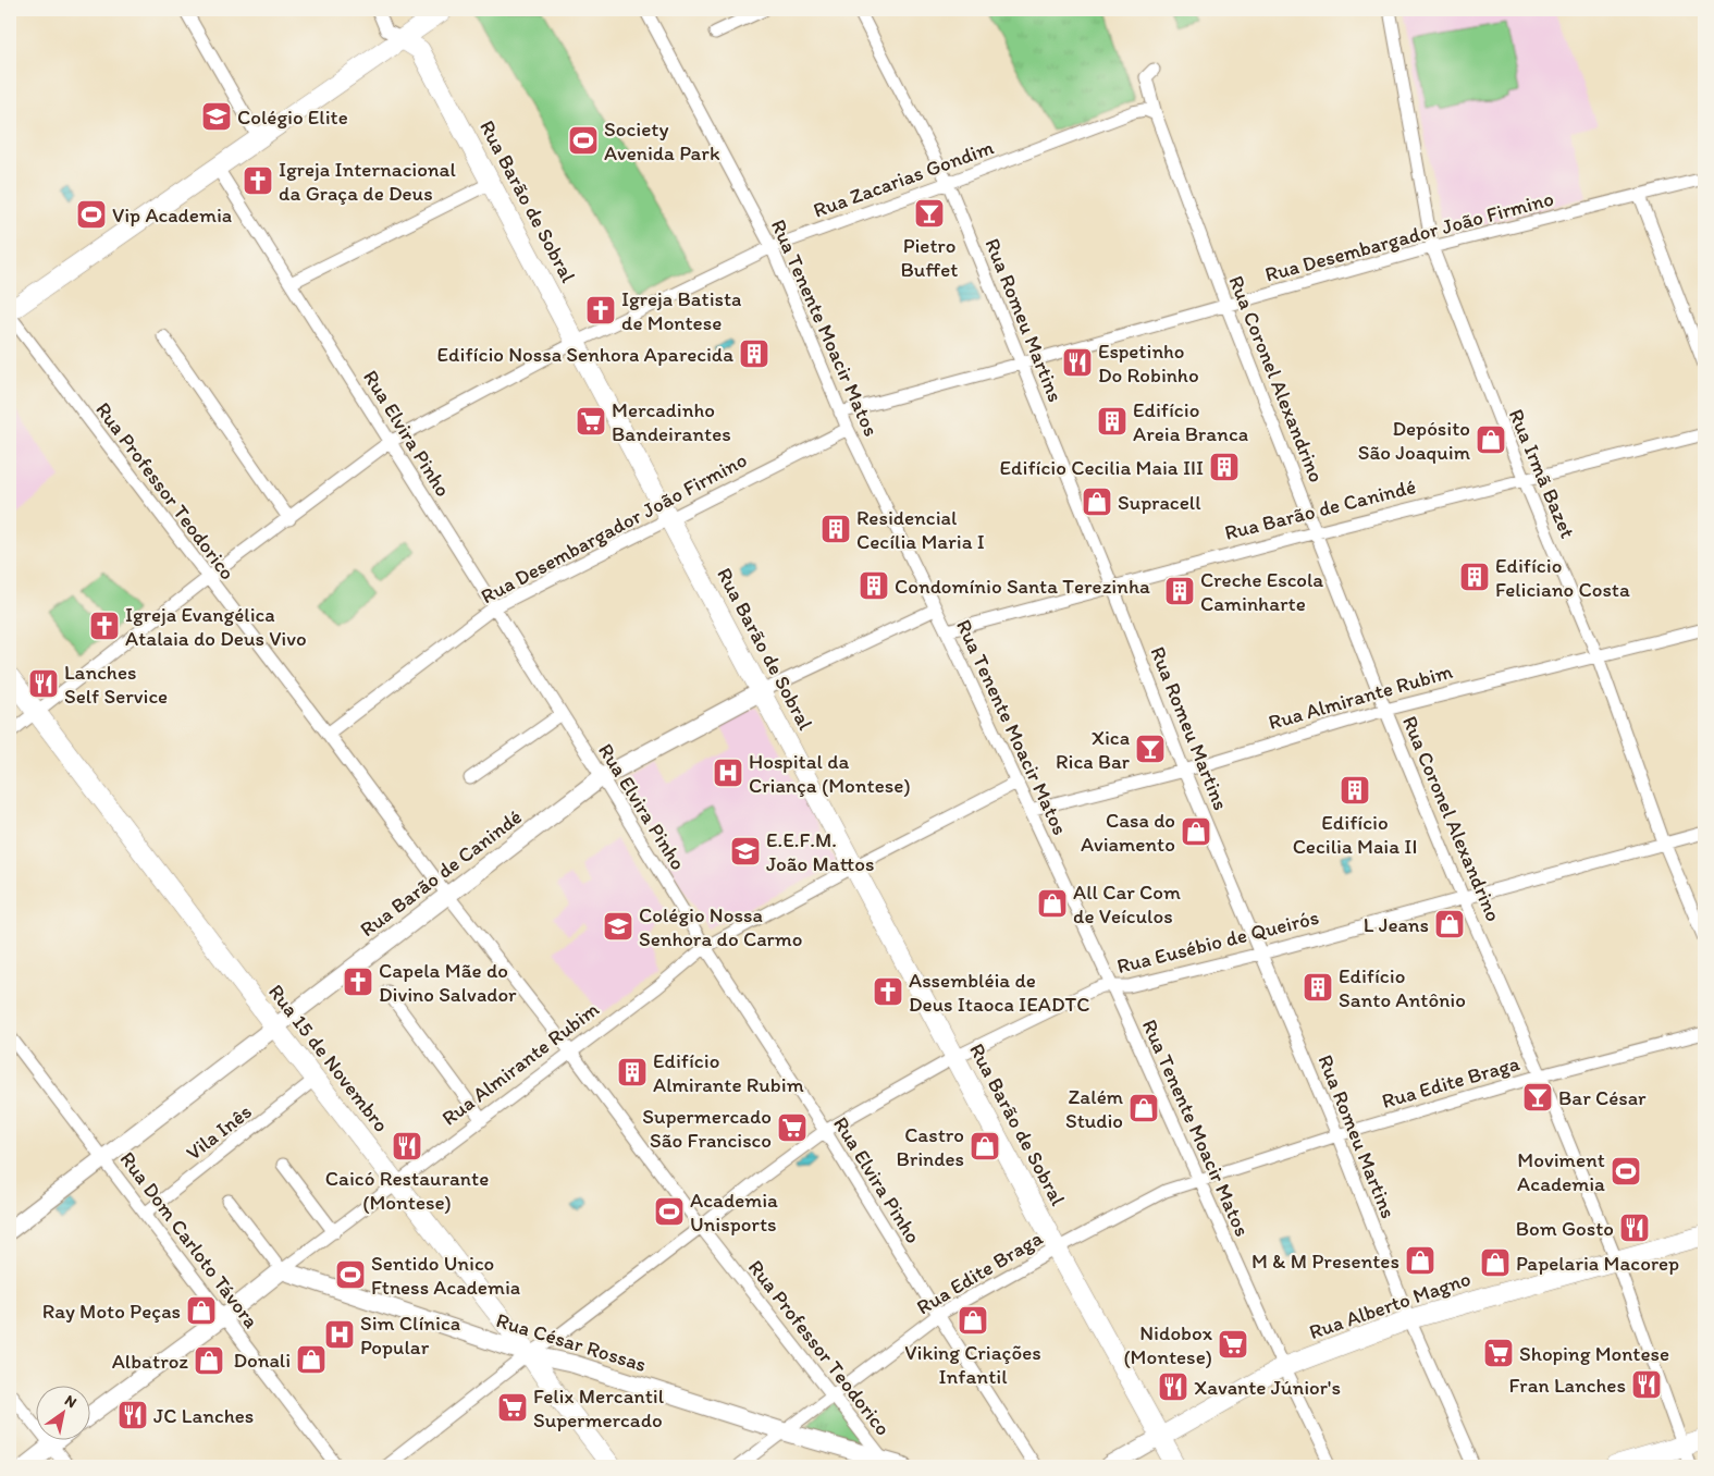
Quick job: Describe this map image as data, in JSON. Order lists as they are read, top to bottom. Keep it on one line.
{"streets":{"main road":["Rua Barão de Sobral","Rua Barão de Canindé","Rua Almirante Rubim","Rua 15 de Novembro","Rua Alberto Magno","Rua César Rossas"],"street":["Rua Zacarias Gondim","Rua Desembargador João Firmino","Rua Romeu Martins","Rua Tenente Moacir Matos","Rua Coronel Alexandrino","Rua Elvira Pinho","Rua Irmã Bazet","Rua Professor Teodorico","Rua Eusébio de Queirós","Rua Edite Braga","Vila Inês","Rua Dom Carloto Távora"]},"crossings":[["Rua Zacarias Gondim","Rua Barão de Sobral"],["Rua Zacarias Gondim","Rua Romeu Martins"],["Rua Zacarias Gondim","Rua Tenente Moacir Matos"],["Rua Zacarias Gondim","Rua Coronel Alexandrino"],["Rua Zacarias Gondim","Rua Elvira Pinho"],["Rua Zacarias Gondim","Rua Professor Teodorico"],["Rua Zacarias Gondim","Rua 15 de Novembro"],["Rua Barão de Sobral","Rua Desembargador João Firmino"],["Rua Barão de Sobral","Rua Barão de Canindé"],["Rua Barão de Sobral","Rua Almirante Rubim"],["Rua Barão de Sobral","Rua Eusébio de Queirós"],["Rua Barão de Sobral","Rua Edite Braga"],["Rua Barão de Sobral","Rua Alberto Magno"],["Rua Desembargador João Firmino","Rua Romeu Martins"],["Rua Desembargador João Firmino","Rua Tenente Moacir Matos"],["Rua Desembargador João Firmino","Rua Coronel Alexandrino"],["Rua Desembargador João Firmino","Rua Elvira Pinho"],["Rua Desembargador João Firmino","Rua Irmã Bazet"],["Rua Desembargador João Firmino","Rua Professor Teodorico"],["Rua Romeu Martins","Rua Barão de Canindé"],["Rua Romeu Martins","Rua Almirante Rubim"],["Rua Romeu Martins","Rua Eusébio de Queirós"],["Rua Romeu Martins","Rua Edite Braga"],["Rua Romeu Martins","Rua Alberto Magno"],["Rua Tenente Moacir Matos","Rua Barão de Canindé"],["Rua Tenente Moacir Matos","Rua Almirante Rubim"],["Rua Tenente Moacir Matos","Rua Eusébio de Queirós"],["Rua Tenente Moacir Matos","Rua Edite Braga"],["Rua Tenente Moacir Matos","Rua Alberto Magno"],["Rua Coronel Alexandrino","Rua Barão de Canindé"],["Rua Coronel Alexandrino","Rua Almirante Rubim"],["Rua Coronel Alexandrino","Rua Eusébio de Queirós"],["Rua Coronel Alexandrino","Rua Edite Braga"],["Rua Coronel Alexandrino","Rua Alberto Magno"],["Rua Elvira Pinho","Rua Barão de Canindé"],["Rua Elvira Pinho","Rua Almirante Rubim"],["Rua Elvira Pinho","Rua Eusébio de Queirós"],["Rua Elvira Pinho","Rua Edite Braga"],["Rua Irmã Bazet","Rua Barão de Canindé"],["Rua Irmã Bazet","Rua Almirante Rubim"],["Rua Irmã Bazet","Rua Eusébio de Queirós"],["Rua Professor Teodorico","Rua Barão de Canindé"],["Rua Professor Teodorico","Rua Almirante Rubim"],["Rua Professor Teodorico","Rua Eusébio de Queirós"],["Rua Professor Teodorico","Rua Edite Braga"],["Rua Professor Teodorico","Rua César Rossas"],["Rua Barão de Canindé","Rua 15 de Novembro"],["Rua Barão de Canindé","Rua Dom Carloto Távora"],["Rua Almirante Rubim","Rua 15 de Novembro"],["Rua Almirante Rubim","Rua Dom Carloto Távora"],["Rua Almirante Rubim","Rua César Rossas"],["Rua Eusébio de Queirós","Rua 15 de Novembro"],["Rua Eusébio de Queirós","Rua César Rossas"],["Rua 15 de Novembro","Vila Inês"],["Rua 15 de Novembro","Rua César Rossas"],["Rua Edite Braga","Rua César Rossas"],["Vila Inês","Rua Dom Carloto Távora"]],"places":{"school or university":["Colégio Elite","E.E.F.M. João Mattos","Colégio Nossa Senhora do Carmo"],"sports":["Society Avenida Park","Vip Academia","Moviment Academia","Academia Unisports","Sentido Unico Ftness Academia"],"church":["Igreja Internacional da Graça de Deus","Igreja Batista de Montese","Igreja Evangélica Atalaia do Deus Vivo","Capela Mãe do Divino Salvador","Assembléia de Deus Itaoca IEADTC"],"bar":["Pietro Buffet","Xica Rica Bar","Bar César"],"building":["Edifício Nossa Senhora Aparecida","Edifício Areia Branca","Edifício Cecilia Maia III","Residencial Cecília Maria I","Edifício Feliciano Costa","Condomínio Santa Terezinha","Creche Escola Caminharte","Edifício Cecilia Maia II","Edifício Santo Antônio","Edifício Almirante Rubim"],"restaurant":["Espetinho Do Robinho","Lanches Self Service","Caicó Restaurante (Montese)","Bom Gosto","Fran Lanches","Xavante Júnior's","JC Lanches"],"supermarket":["Mercadinho Bandeirantes","Supermercado São Francisco","Nidobox (Montese)","Shoping Montese","Felix Mercantil Supermercado"],"shop":["Depósito São Joaquim","Supracell","Casa do Aviamento","All Car Com de Veículos","L Jeans","Zalém Studio","Castro Brindes","M & M Presentes","Papelaria Macorep","Ray Moto Peças","Viking Criações Infantil","Donali","Albatroz"],"hospital":["Hospital da Criança (Montese)","Sim Clínica Popular"]},"north":"top right"}
